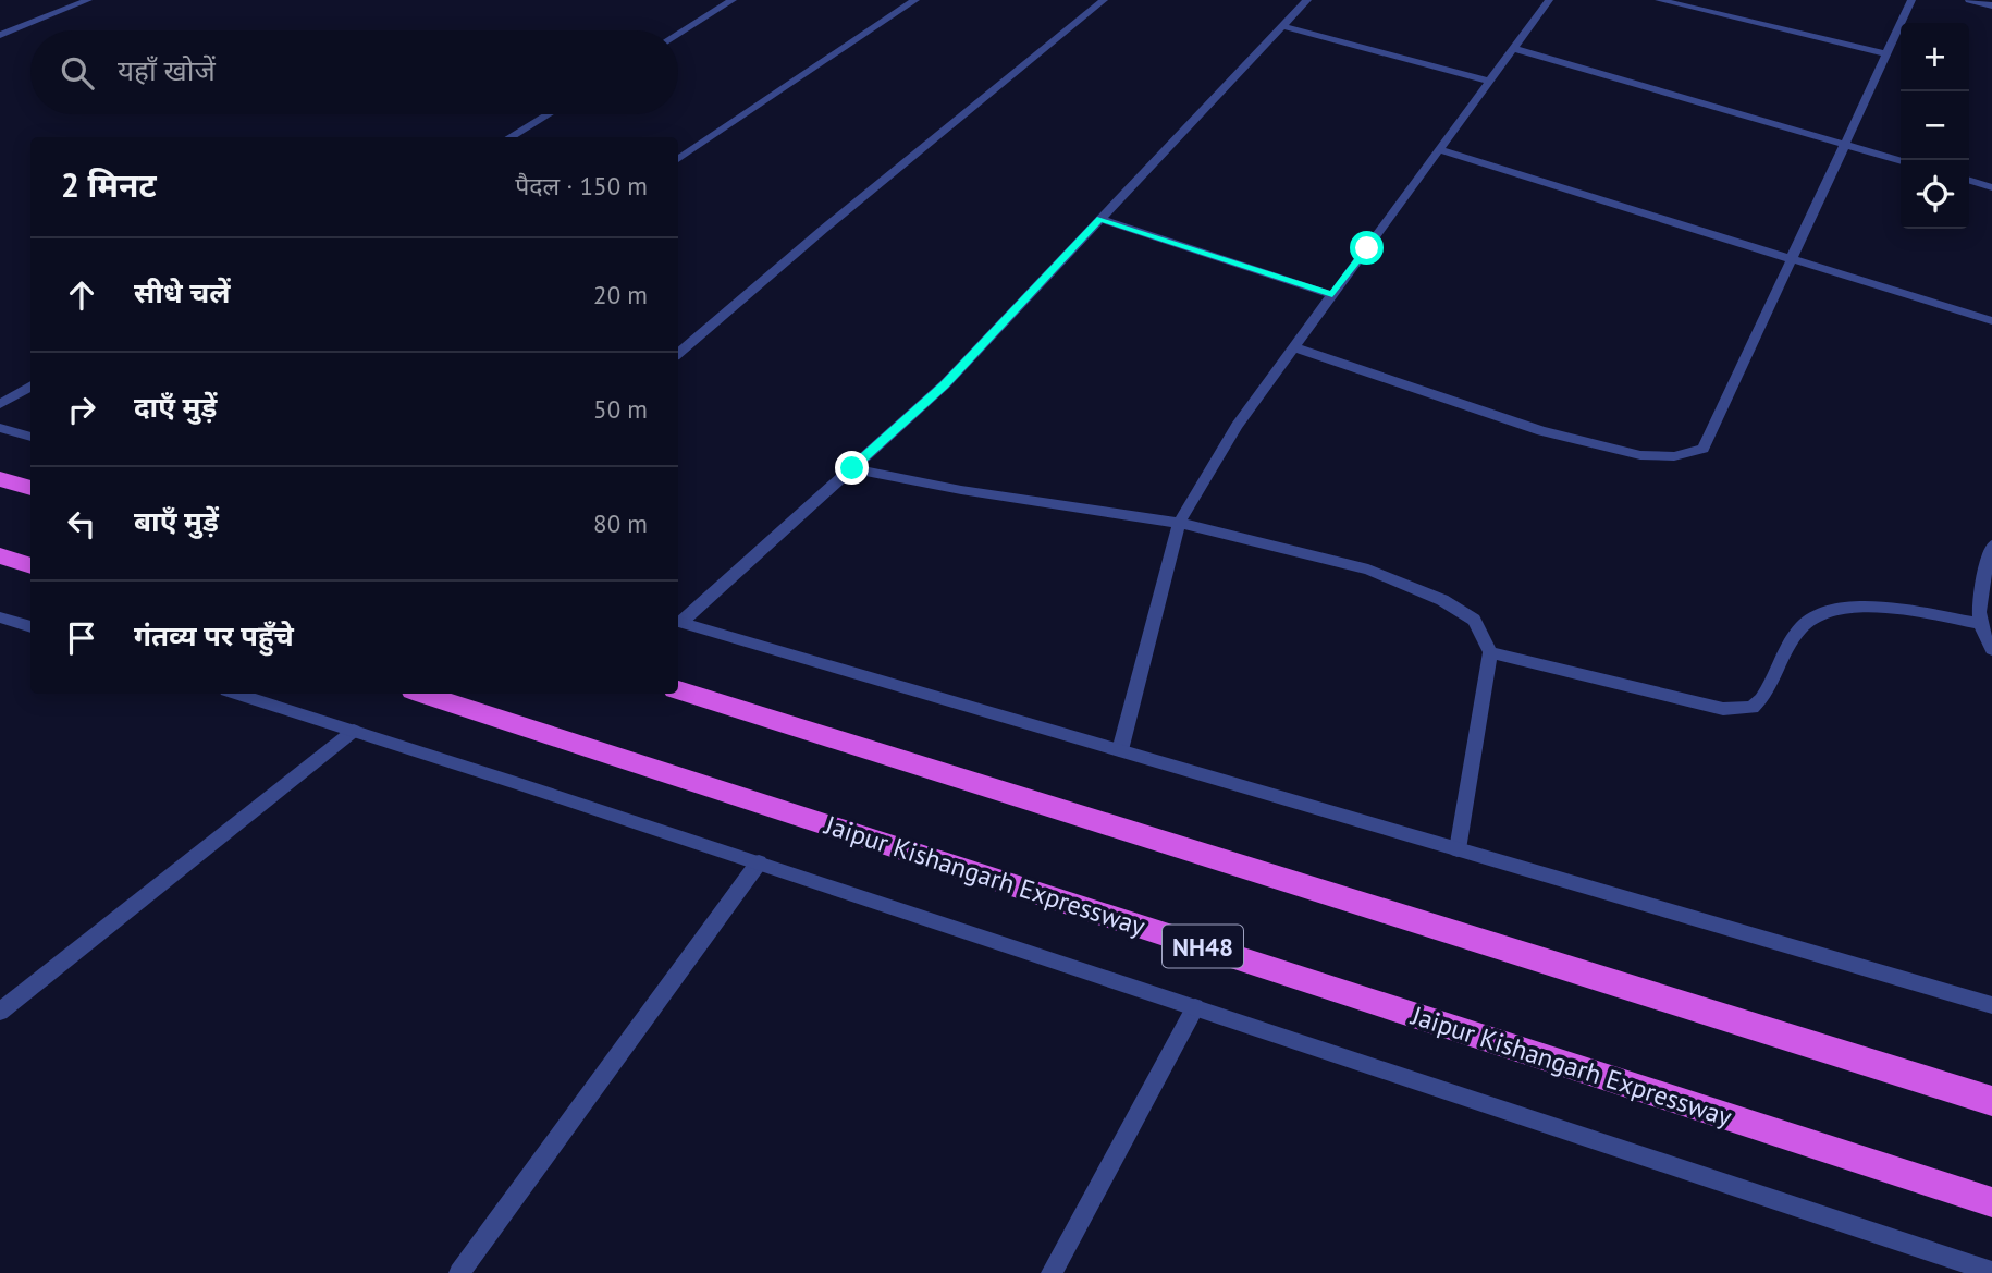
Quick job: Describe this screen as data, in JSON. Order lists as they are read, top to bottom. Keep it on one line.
{"streets":{"highway":["Jaipur Kishangarh Expressway","NH48"]},"page":{"map_buttons":["+","−"],"search":"यहाँ खोजें","heading":["2 मिनट","पैदल · 150 m"],"list":[["सीधे चलें","20 m"],["दाएँ मुड़ें","50 m"],["बाएँ मुड़ें","80 m"],"गंतव्य पर पहुँचे"]}}
